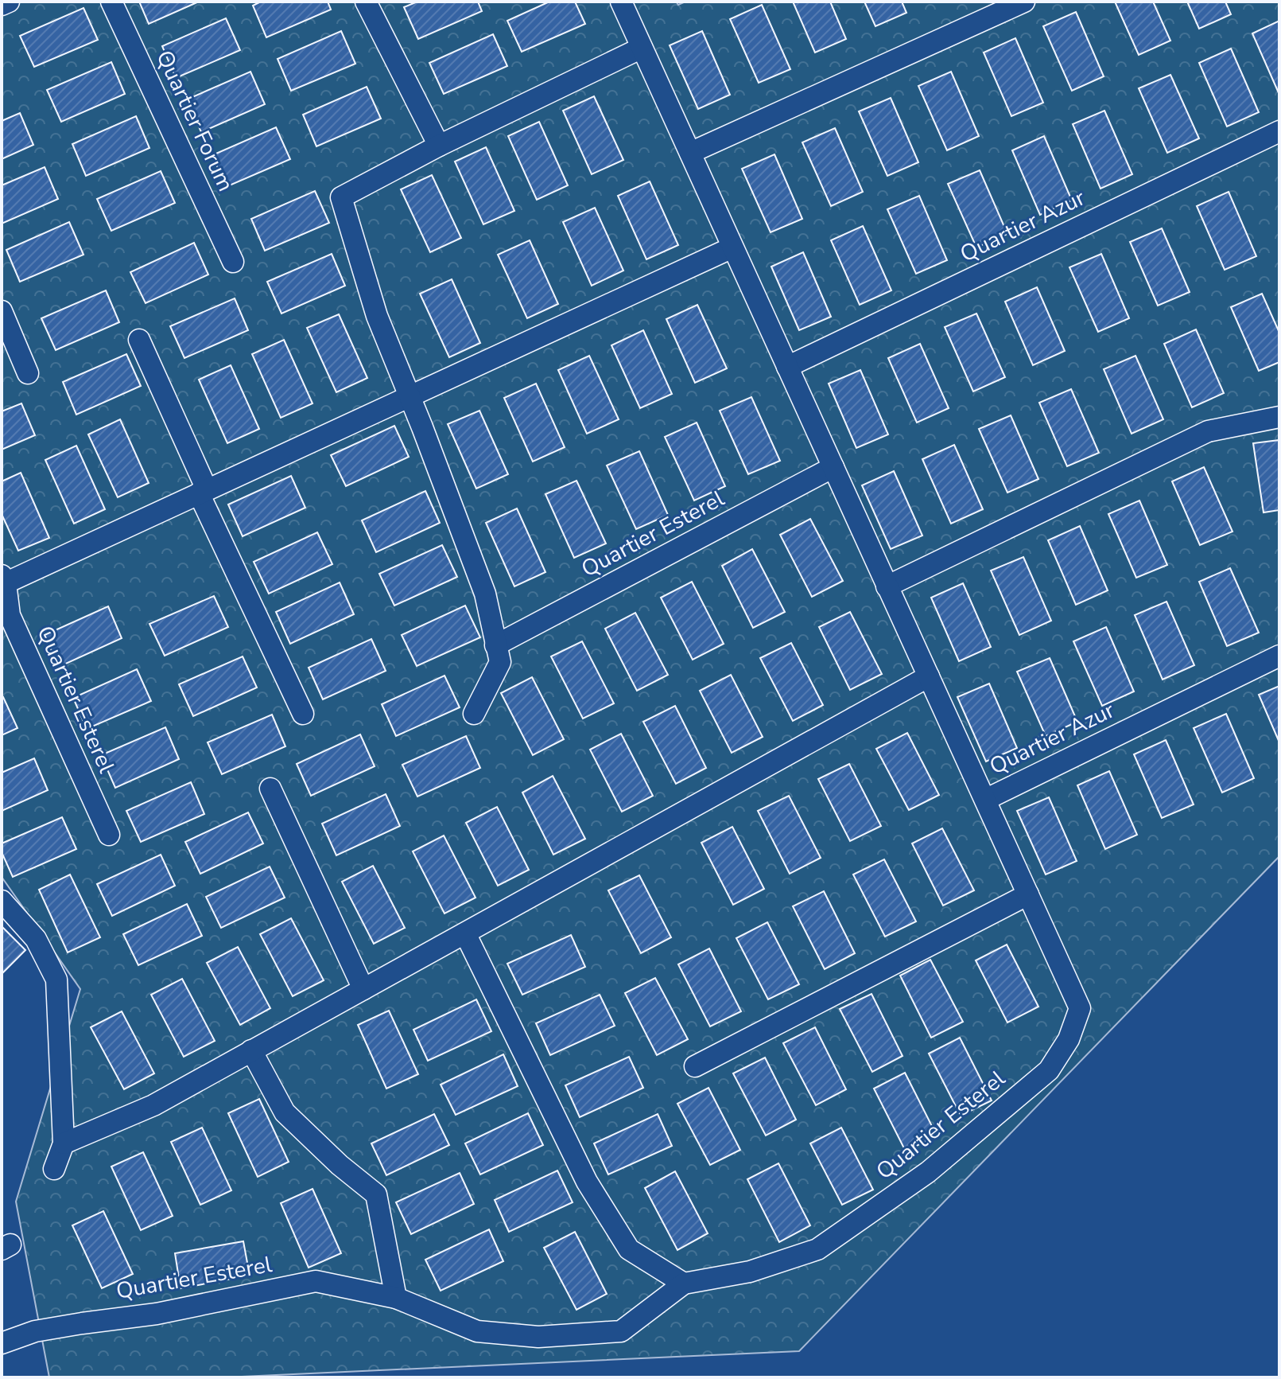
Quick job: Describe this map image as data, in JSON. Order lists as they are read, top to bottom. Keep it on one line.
{"streets":{"lane":["Quartier Forum","Quartier Azur","Quartier Esterel"]},"crossings":[["Quartier Azur","Quartier Esterel"]]}
